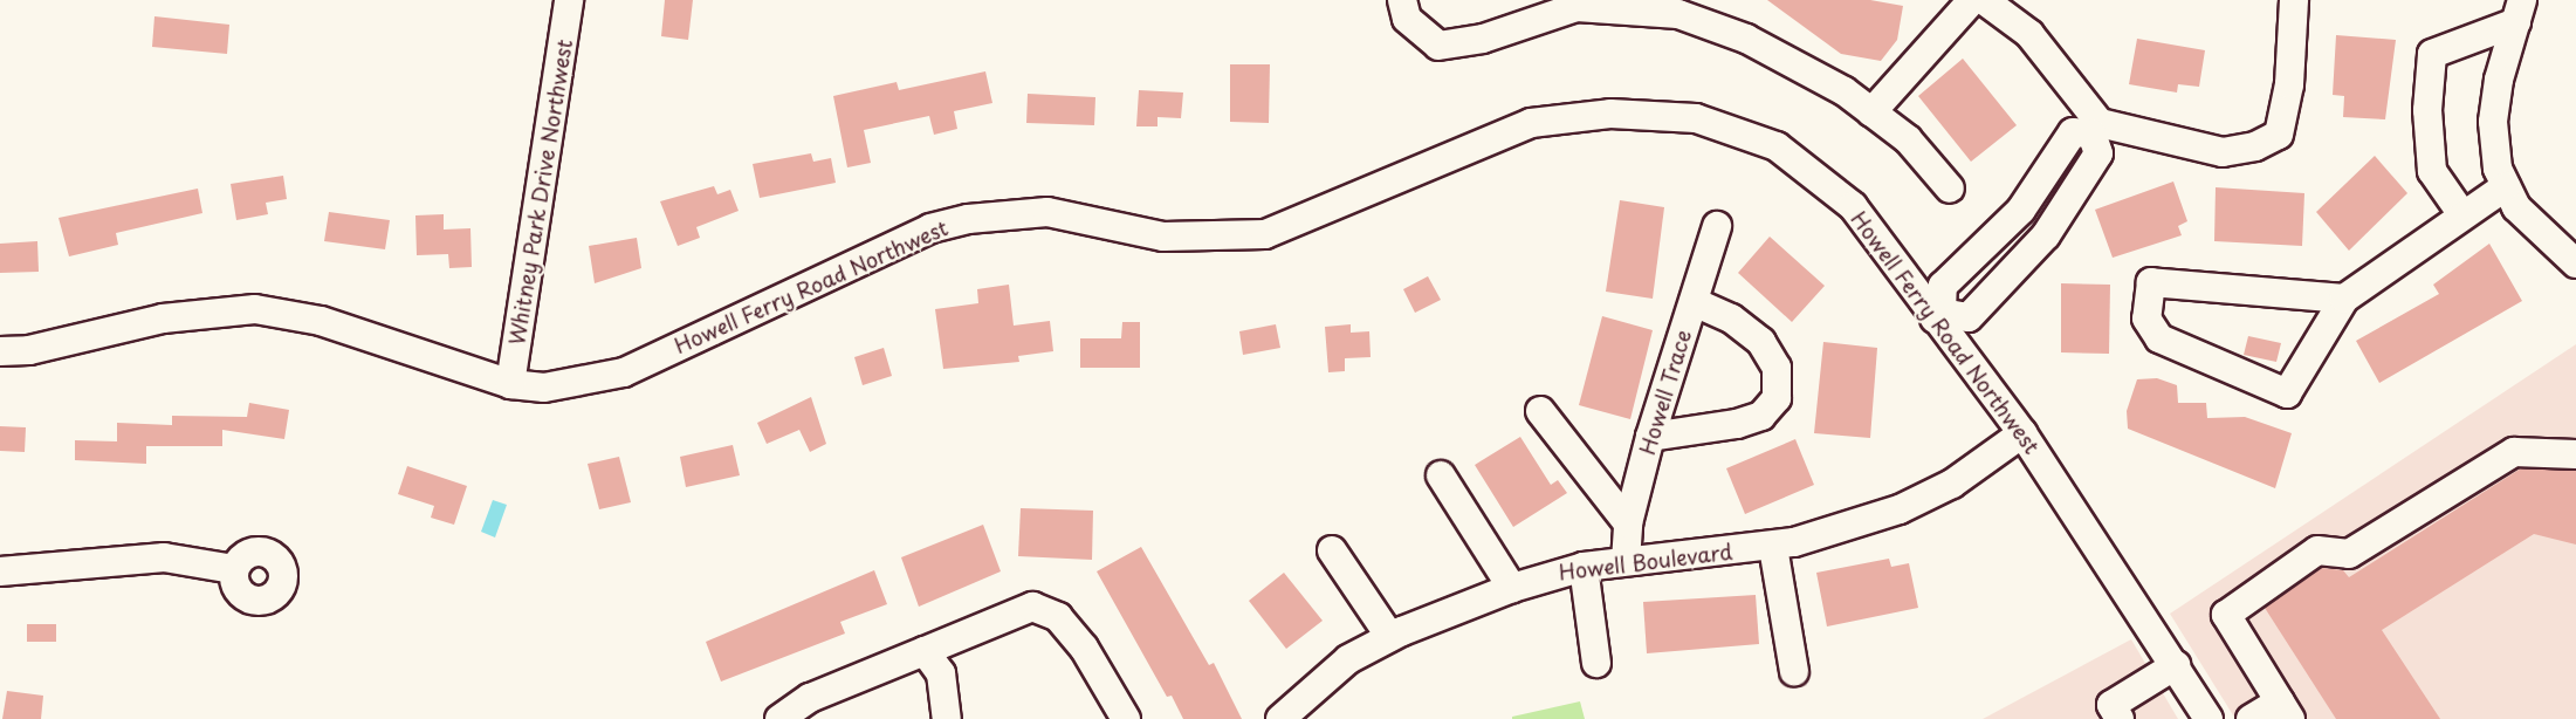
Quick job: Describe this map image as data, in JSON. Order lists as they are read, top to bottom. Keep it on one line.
{"streets":{"street":["Whitney Park Drive Northwest","Howell Ferry Road Northwest","Howell Trace","Howell Boulevard"]},"crossings":[["Whitney Park Drive Northwest","Howell Ferry Road Northwest"],["Howell Ferry Road Northwest","Howell Boulevard"],["Howell Trace","Howell Boulevard"]]}
